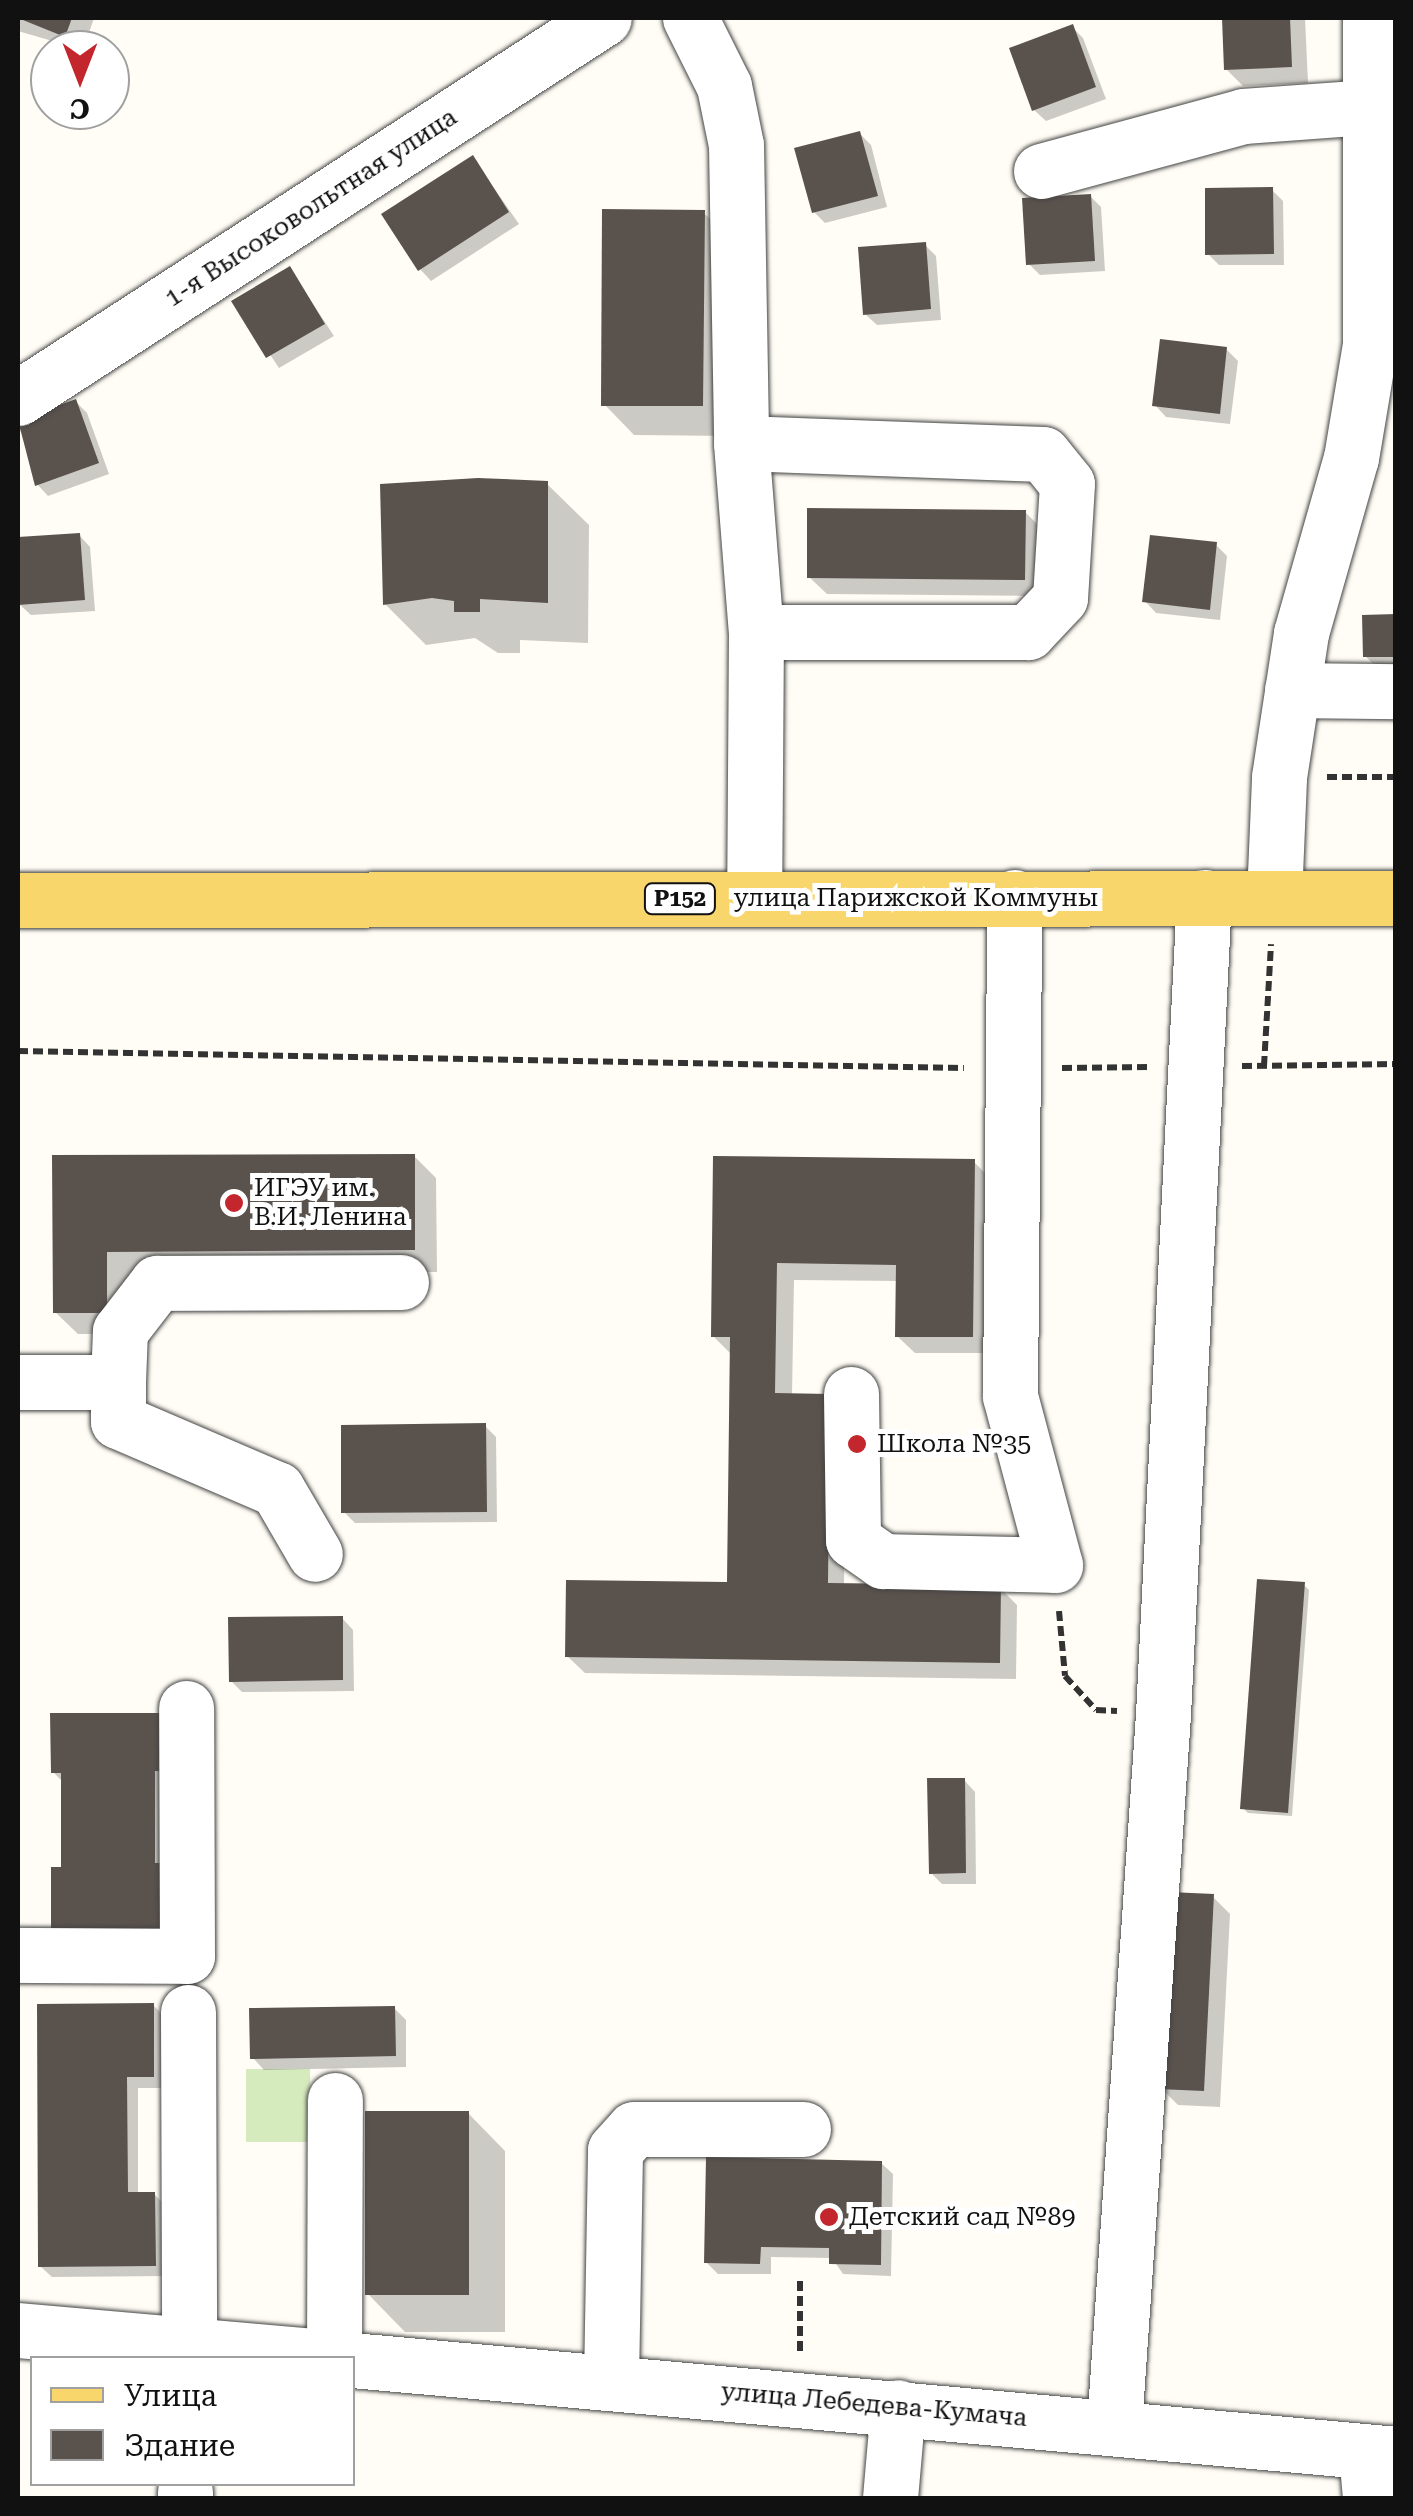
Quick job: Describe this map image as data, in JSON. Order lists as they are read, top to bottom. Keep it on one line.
{"streets":{"main road":["улица Парижской Коммуны","Р152"],"street":["1-я Высоковольтная улица","улица Лебедева-Кумача"]},"places":["ИГЭУ им. В.И. Ленина","Школа №35","Детский сад №89"],"legend":["Улица","Здание"],"north":"bottom"}
